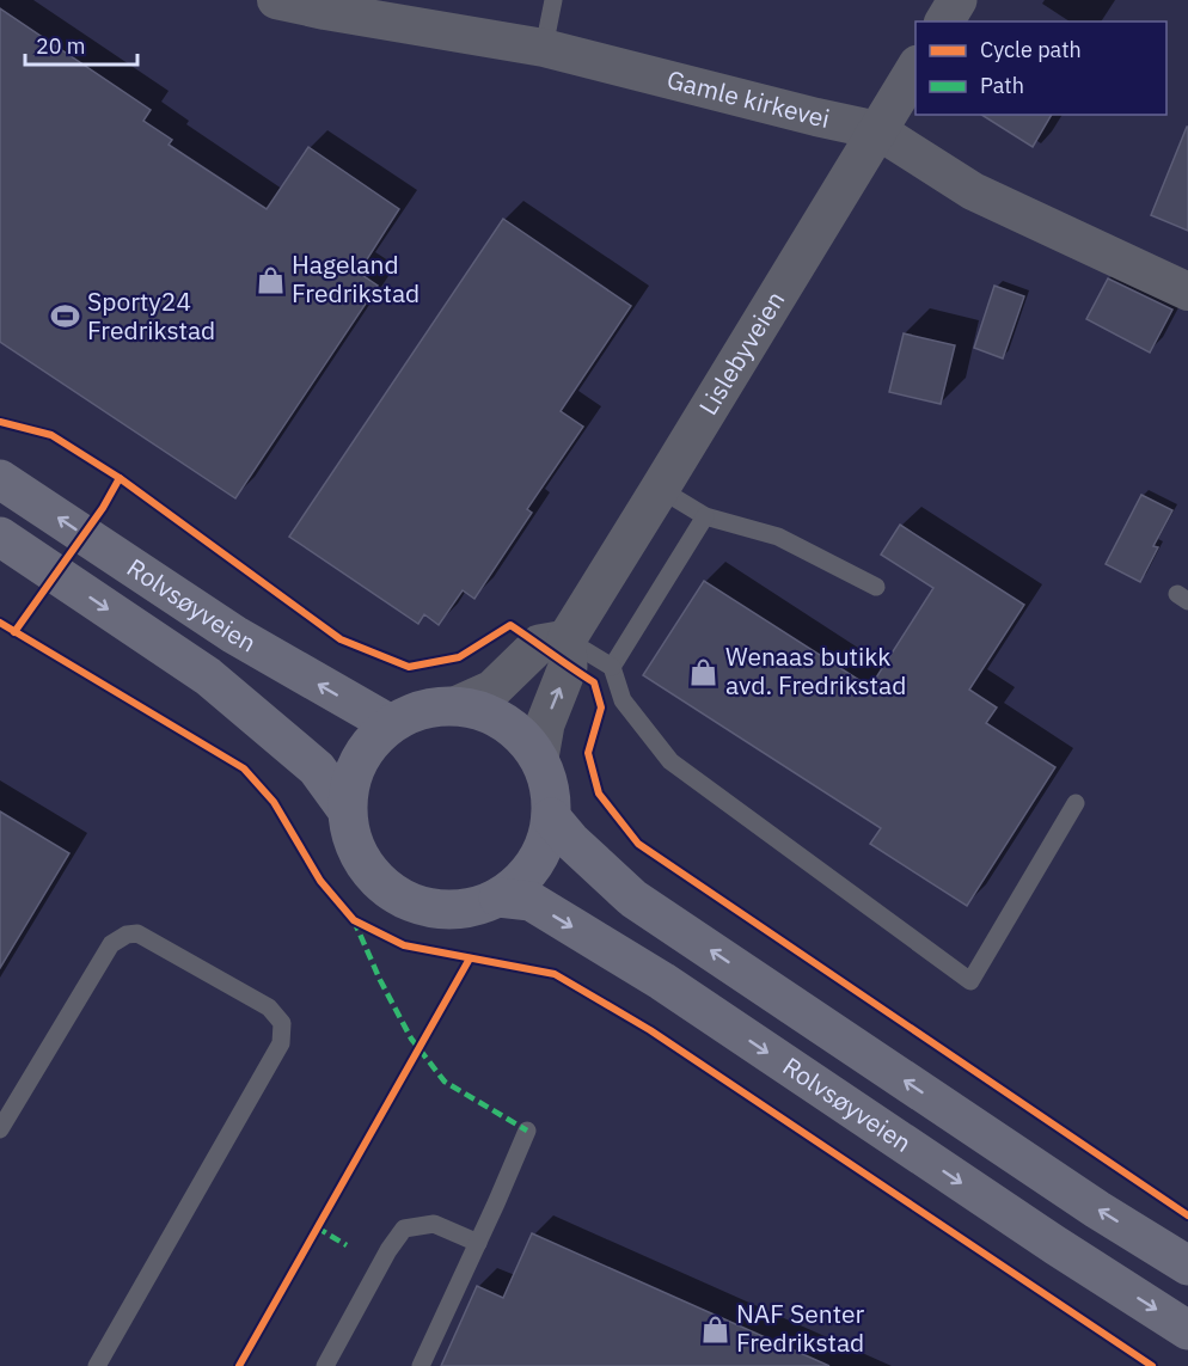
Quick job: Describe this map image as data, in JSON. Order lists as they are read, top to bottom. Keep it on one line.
{"streets":{"main road":["Rolvsøyveien"],"street":["Gamle kirkevei","Lislebyveien"]},"crossings":[["Gamle kirkevei","Lislebyveien"],["Lislebyveien","Rolvsøyveien"]],"places":{"shop":["Hageland Fredrikstad","Wenaas butikk avd. Fredrikstad","NAF Senter Fredrikstad"],"sports":["Sporty24 Fredrikstad"]},"legend":["Cycle path","Path"],"scale_bar":"20 m"}
